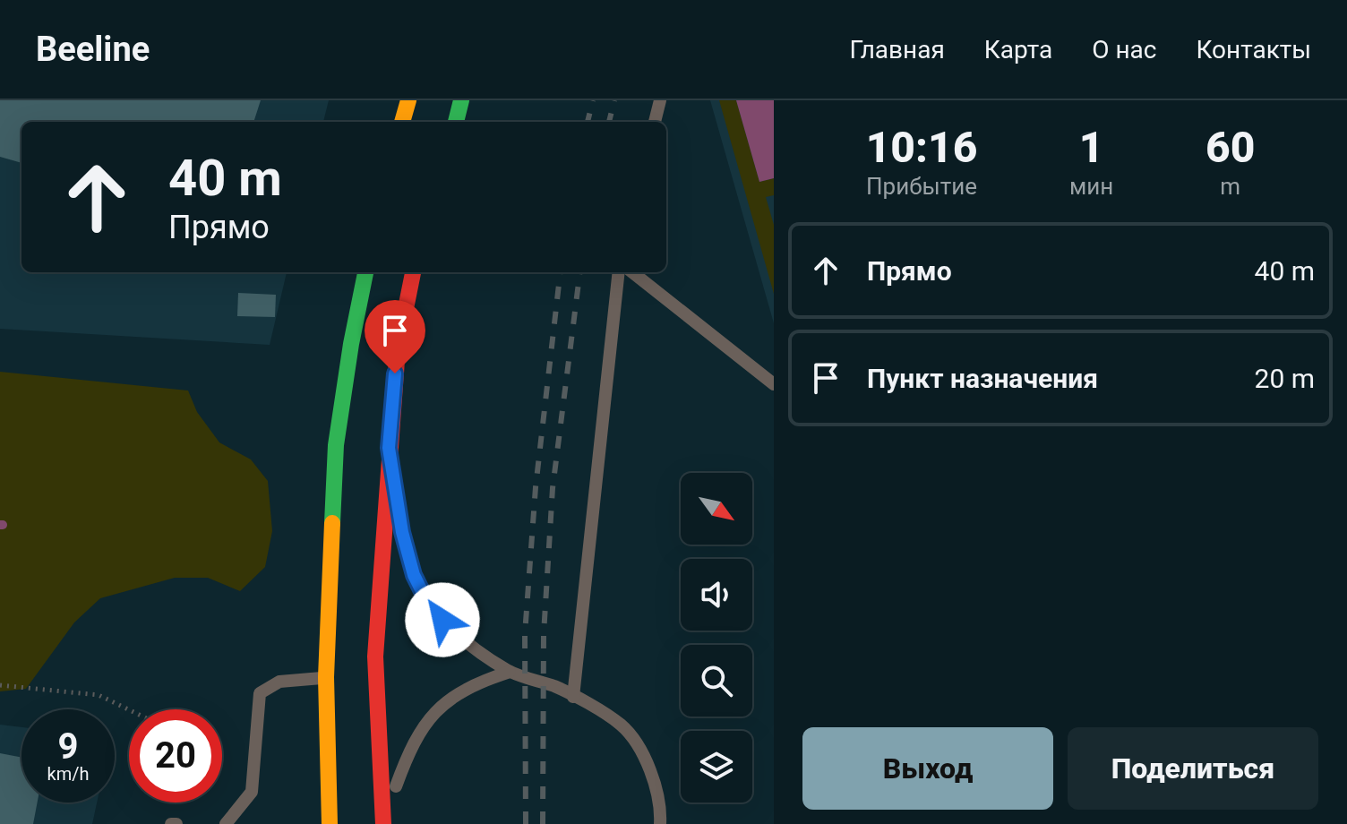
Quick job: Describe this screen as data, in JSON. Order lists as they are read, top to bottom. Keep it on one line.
{"north":"bottom right","page":{"header":"Beeline","nav":["Главная","Карта","О нас","Контакты"],"eta":["10:16","Прибытие","1","мин","60","m"],"turn":["40 m","Прямо"],"list":[{"name":"Прямо","value":"40 m"},{"name":"Пункт назначения","value":"20 m"}],"speed":"9 km/h","limit":"20","buttons":["Выход","Поделиться"]}}
